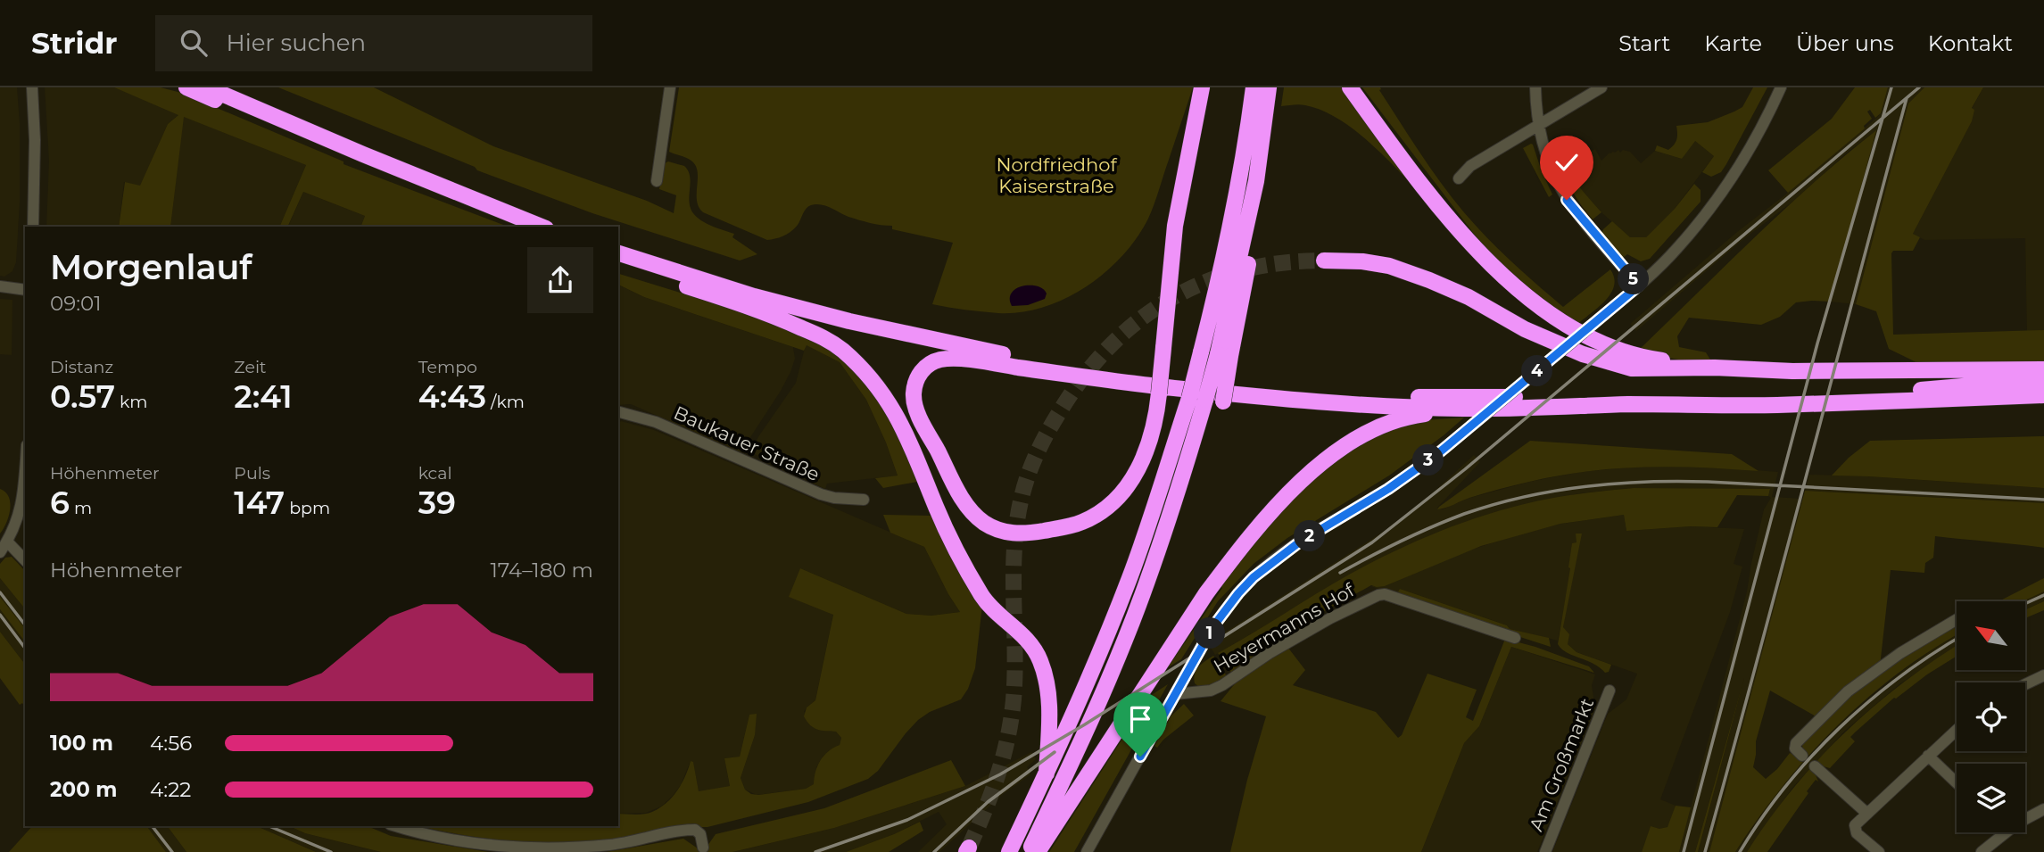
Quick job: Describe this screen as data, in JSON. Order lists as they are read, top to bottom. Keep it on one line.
{"streets":{"street":["Baukauer Straße","Heyermanns Hof","Am Großmarkt"]},"parks":["Nordfriedhof Kaiserstraße"],"north":"top left","page":{"header":"Stridr","search":"Hier suchen","nav":["Start","Karte","Über uns","Kontakt"],"heading":["Morgenlauf","09:01"],"pins":["5","4","3","2","1"],"stats":[["Distanz","0.57 km"],["Zeit","2:41"],["Tempo","4:43 /km"],["Höhenmeter","6 m"],["Puls","147 bpm"],["kcal","39"]],"chart":["Höhenmeter","174–180 m"],"list":[{"name":"100 m","note":"4:56"},{"name":"200 m","note":"4:22"}]}}
